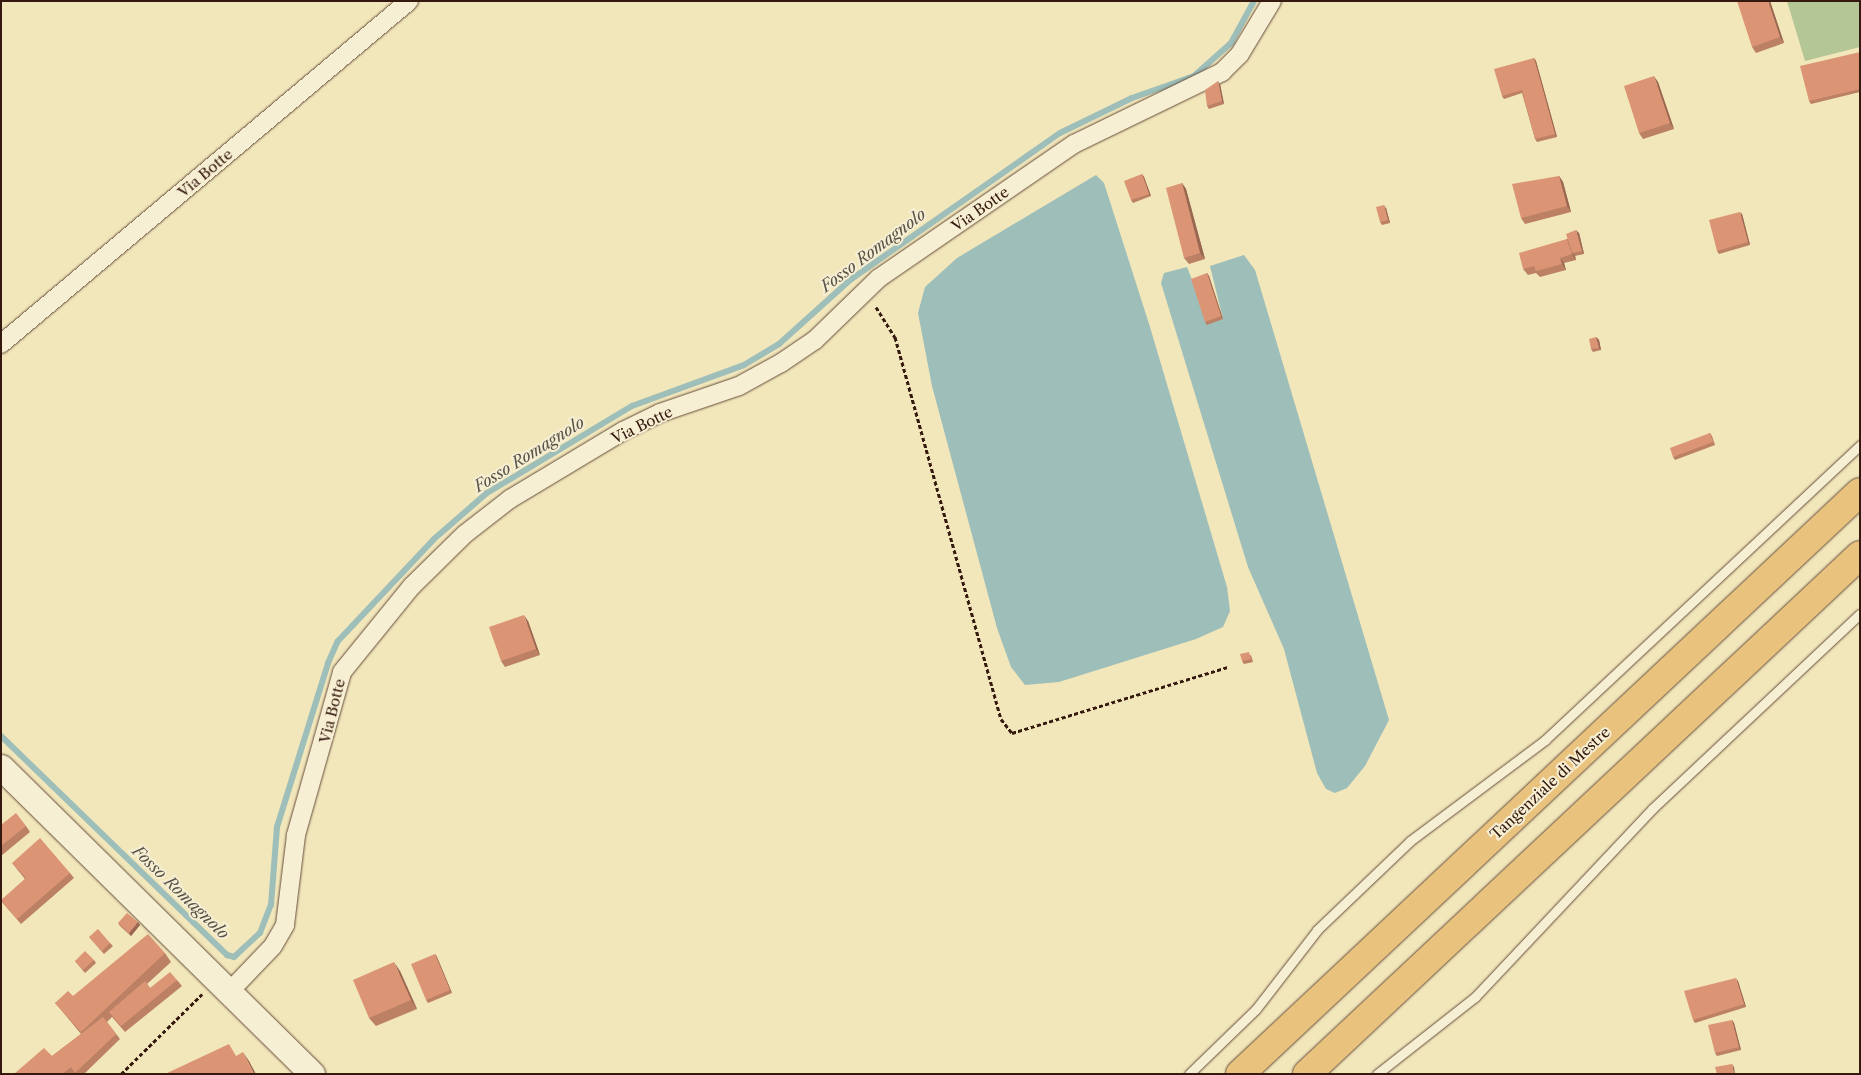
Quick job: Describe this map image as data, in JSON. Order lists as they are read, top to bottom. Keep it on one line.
{"streets":{"highway":["Tangenziale di Mestre"],"street":["Via Botte"]},"water":["Fosso Romagnolo"]}
